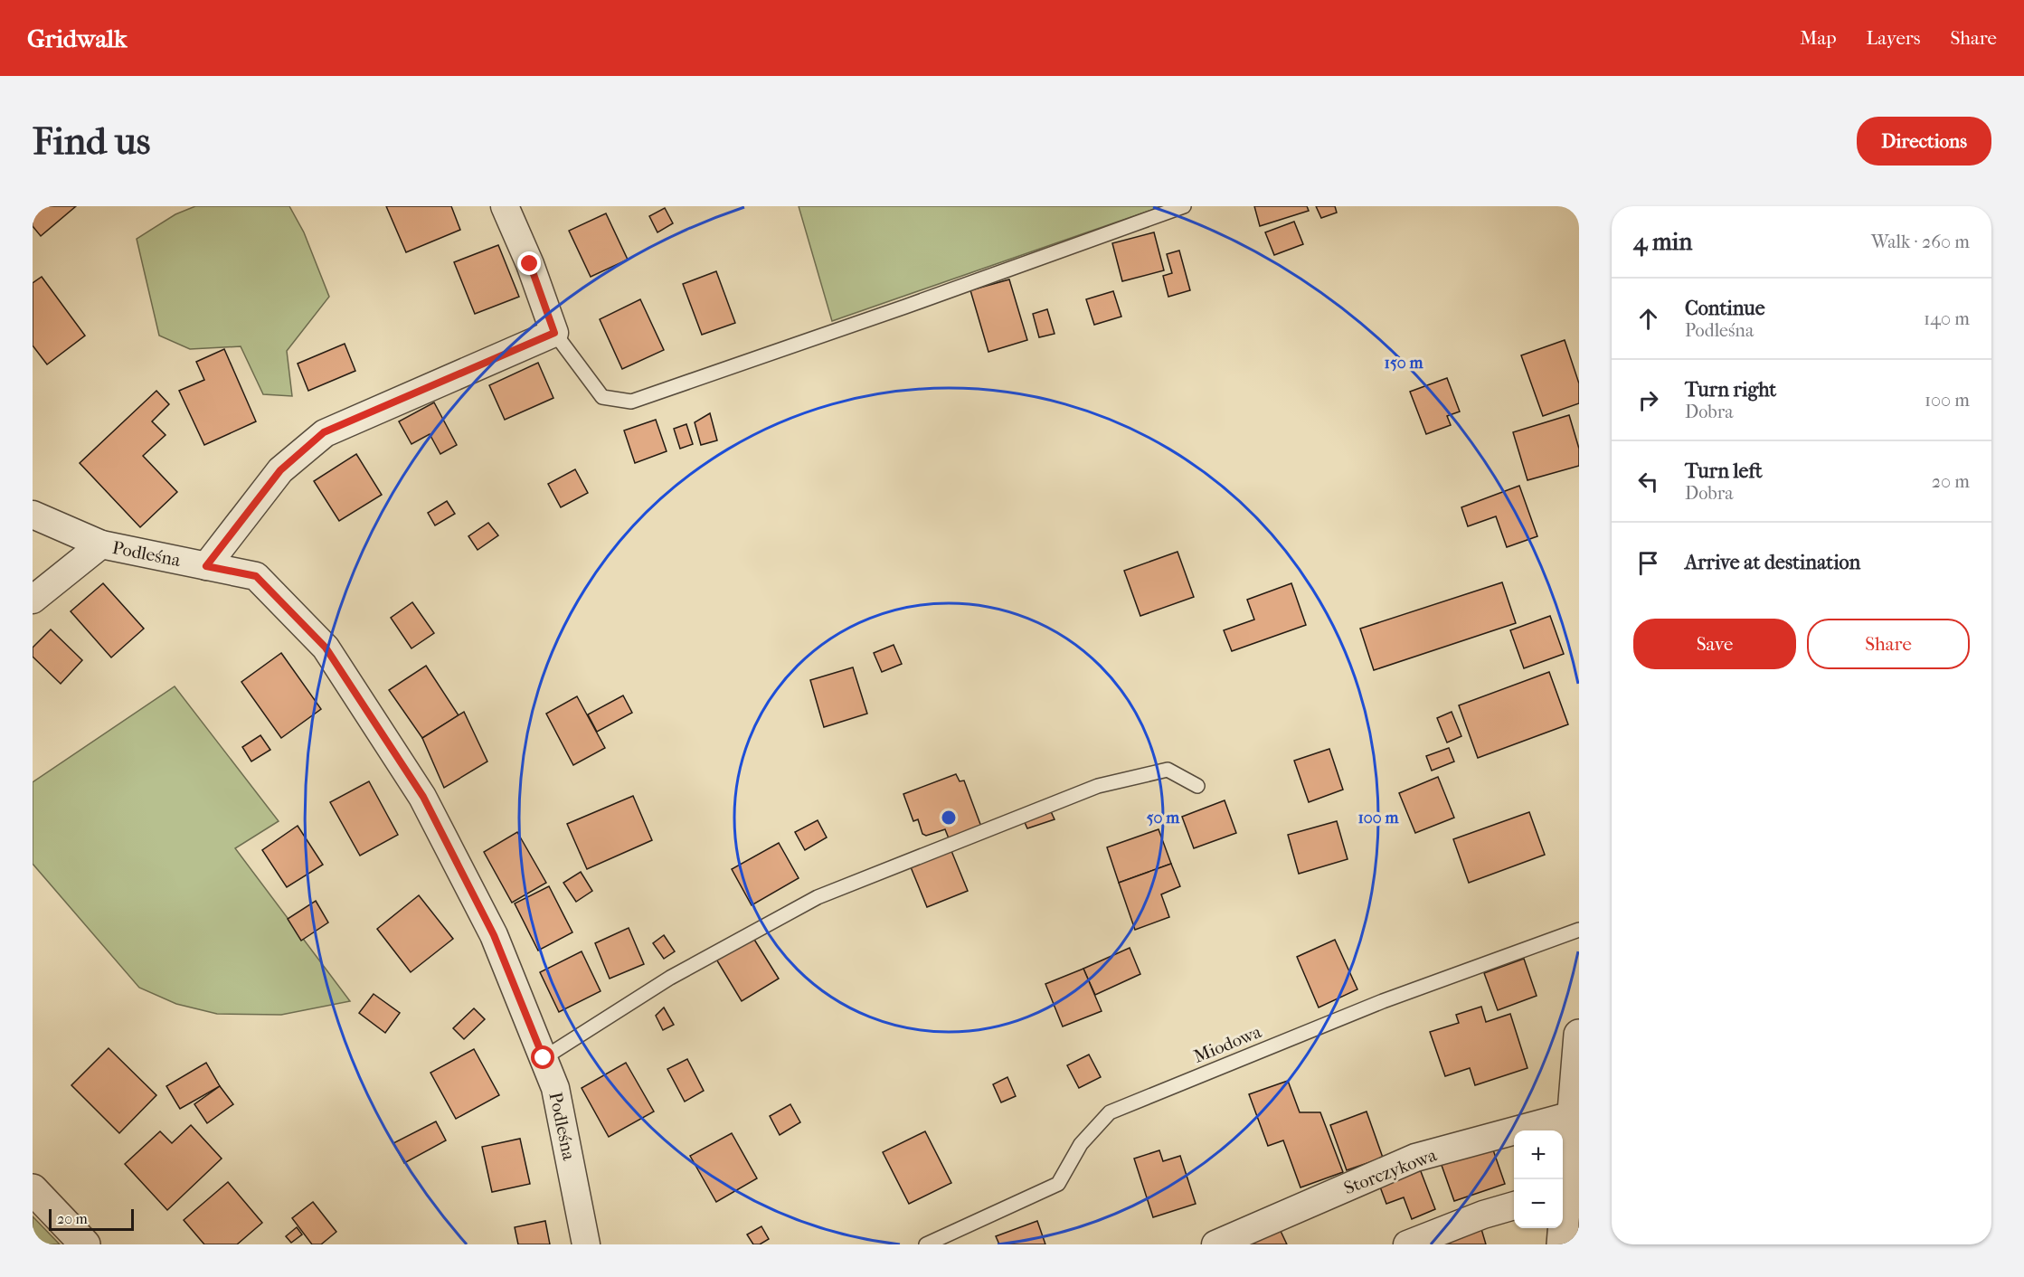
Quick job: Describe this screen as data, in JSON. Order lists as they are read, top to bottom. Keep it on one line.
{"streets":{"street":["Podleśna","Storczykowa"],"lane":["Miodowa"]},"scale_bar":"20 m","page":{"header":"Gridwalk","nav":["Map","Layers","Share"],"buttons":["Directions",["Save","Share"]],"title":"Find us","heading":["4 min","Walk · 260 m"],"list":[["Continue","Podleśna","140 m"],["Turn right","Dobra","100 m"],["Turn left","Dobra","20 m"],"Arrive at destination"],"map_buttons":["+","−"],"scale":"20 m"},"rings":["150 m","50 m","100 m"]}
